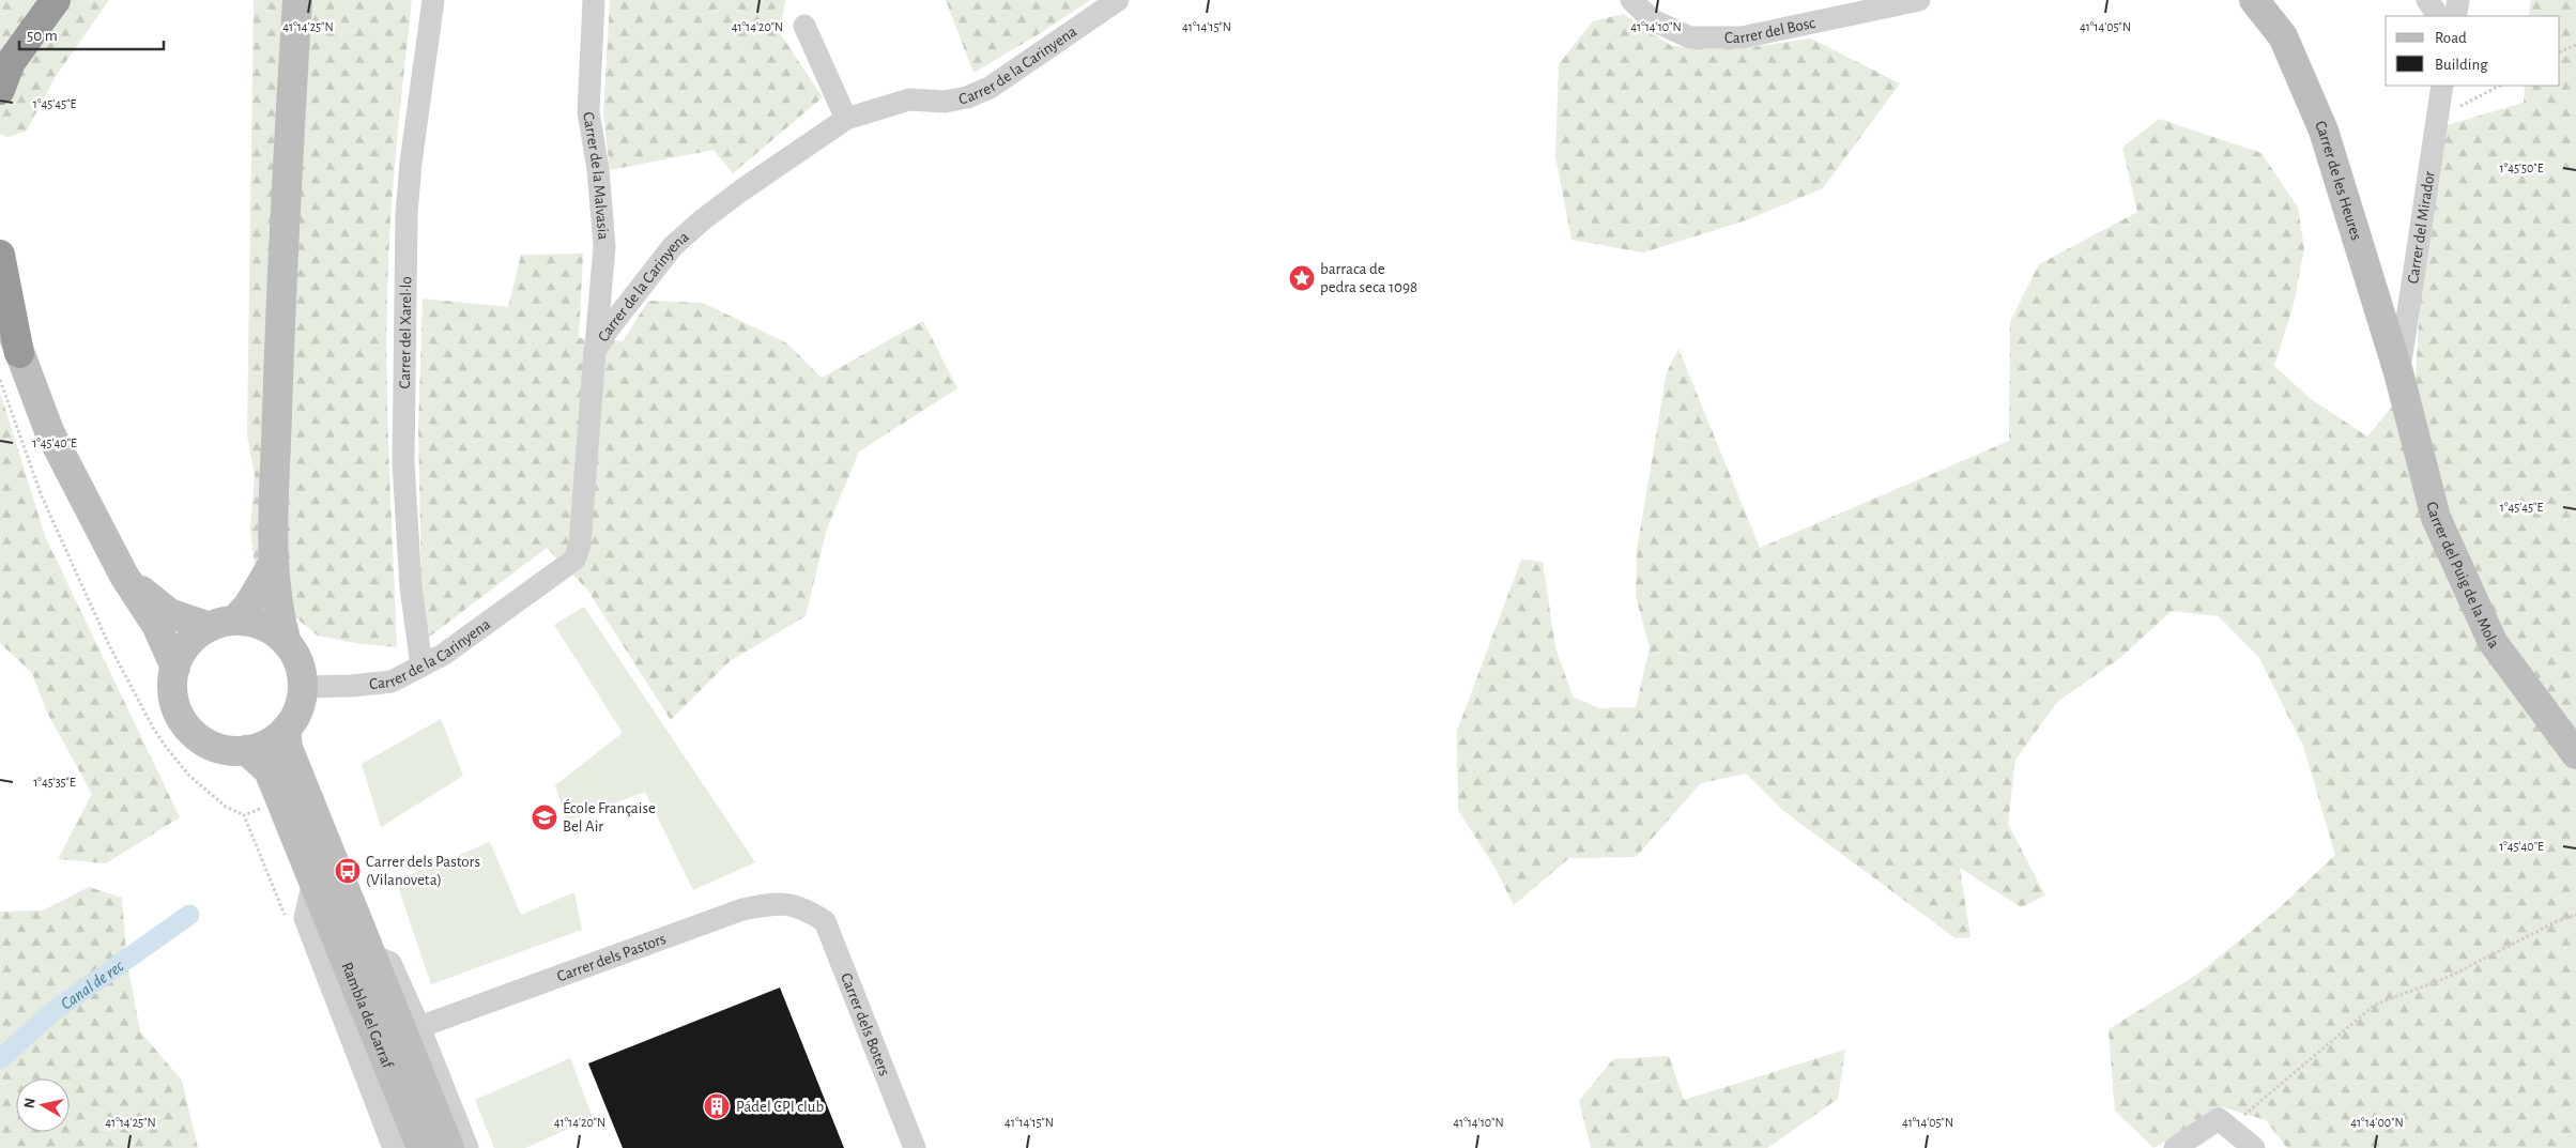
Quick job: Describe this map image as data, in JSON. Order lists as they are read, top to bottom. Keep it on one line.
{"streets":{"street":["Carrer del Bosc","Carrer de la Carinyena","Carrer de la Malvasia","Carrer de les Heures","Carrer del Mirador","Carrer del Xarel·lo","Carrer del Puig de la Mola","Carrer dels Pastors","Rambla del Garraf","Carrer dels Boters"]},"crossings":[["Carrer de la Carinyena","Carrer de la Malvasia"],["Carrer de la Carinyena","Carrer del Xarel·lo"],["Carrer de la Carinyena","Rambla del Garraf"],["Carrer de les Heures","Carrer del Mirador"],["Carrer de les Heures","Carrer del Puig de la Mola"],["Carrer del Mirador","Carrer del Puig de la Mola"],["Carrer dels Pastors","Rambla del Garraf"],["Carrer dels Pastors","Carrer dels Boters"]],"water":["Canal de rec"],"places":{"place":["barraca de pedra seca 1098"],"school or university":["École Française Bel Air"],"bus stop":["Carrer dels Pastors (Vilanoveta)"],"building":["Pádel CPI club"]},"legend":["Road","Building"],"scale_bar":"50 m","north":"left","coordinates":["41°14'25\"N","41°14'20\"N","41°14'15\"N","41°14'10\"N","41°14'05\"N","1°45'45\"E","1°45'50\"E","1°45'40\"E","1°45'35\"E","41°14'00\"N"]}
